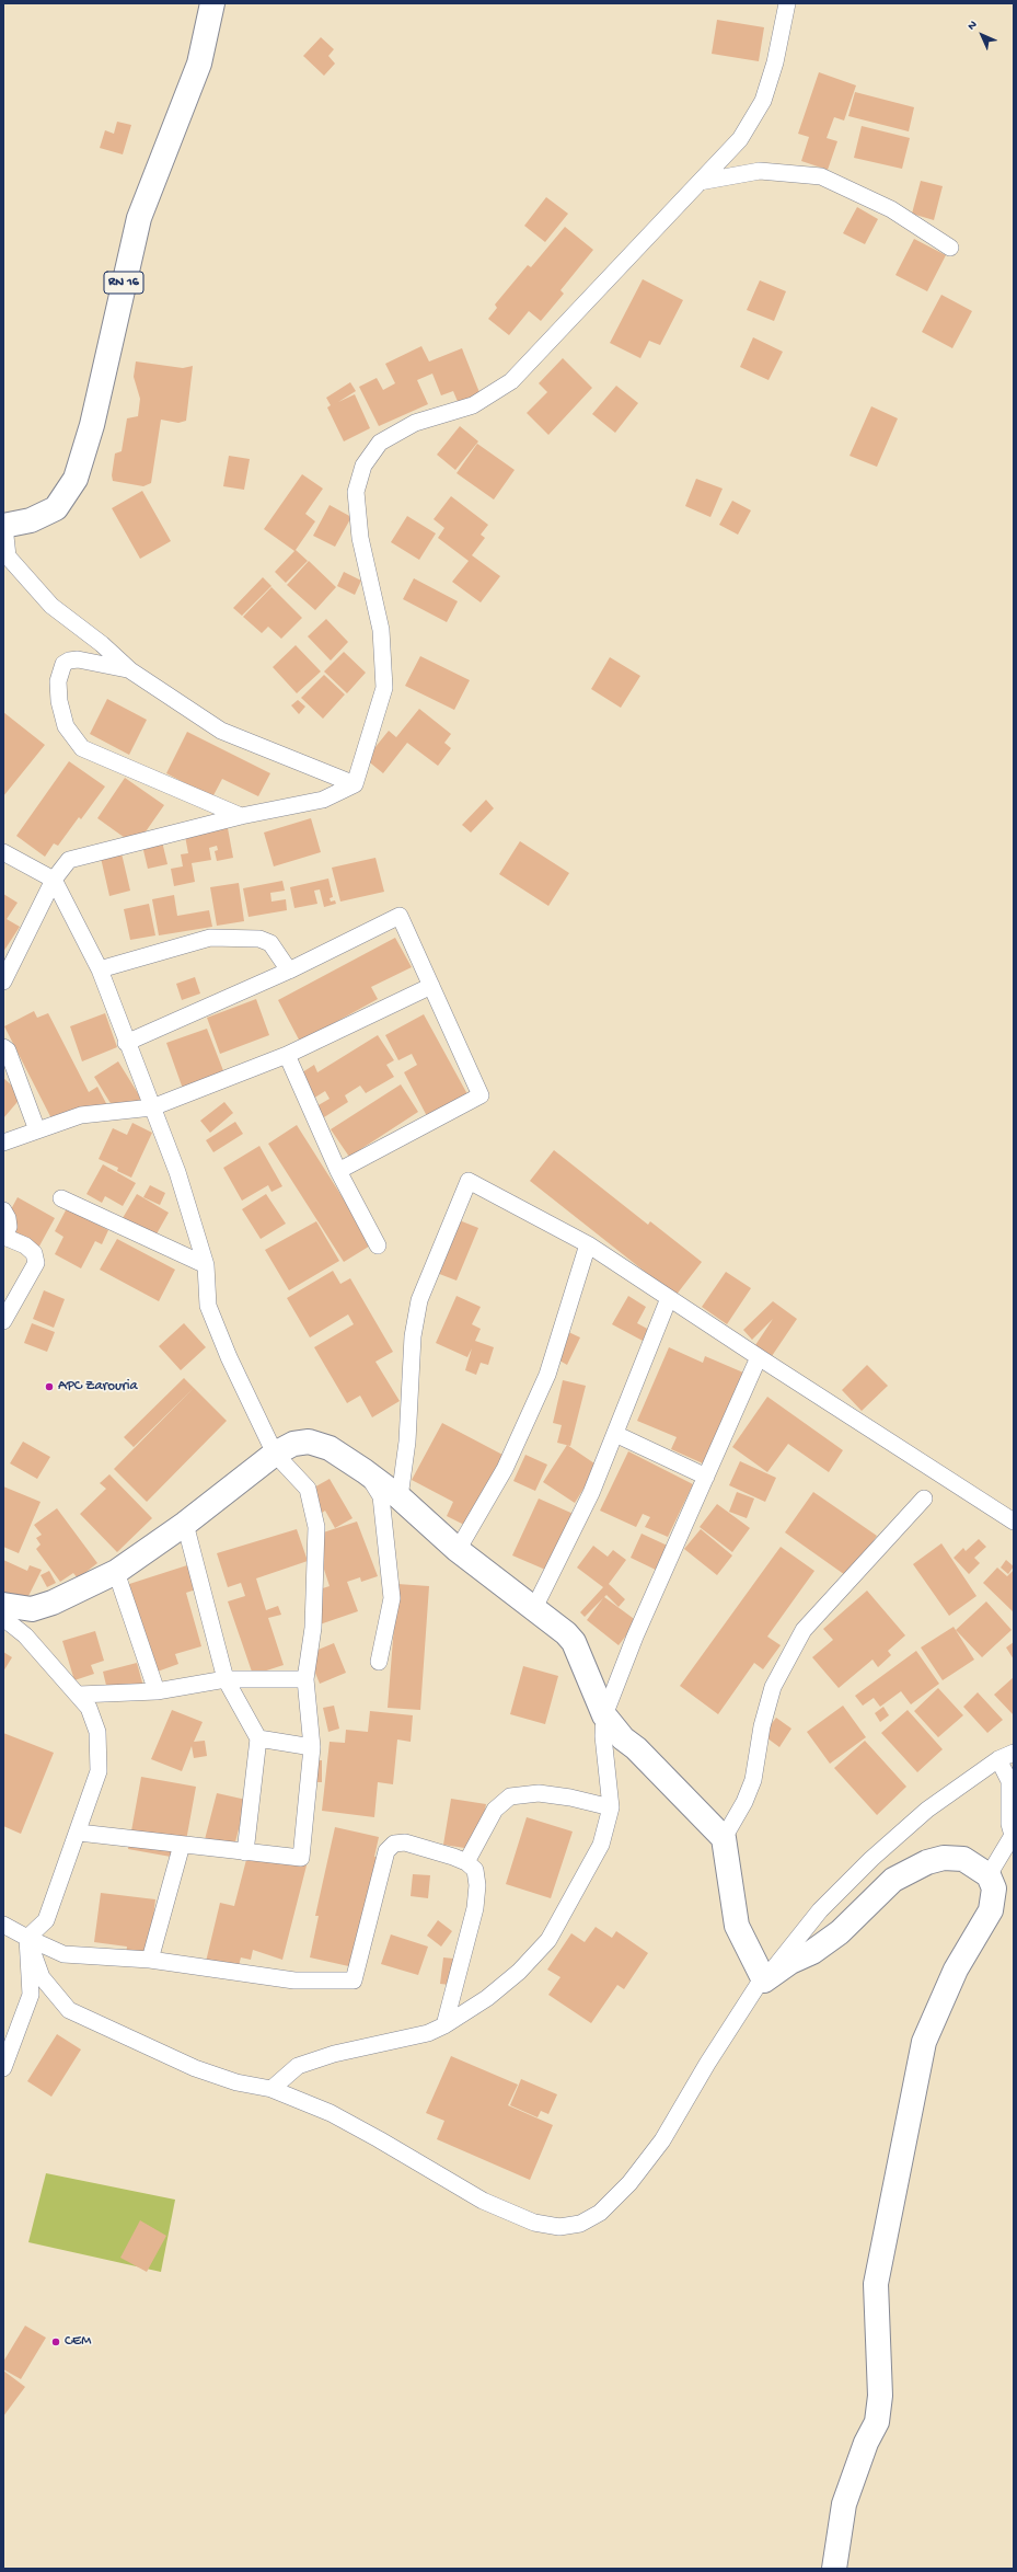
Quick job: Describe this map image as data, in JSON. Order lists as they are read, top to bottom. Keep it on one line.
{"streets":{"main road":["RN 16"]},"places":["APC Zarouria","CEM"],"north":"top left"}
